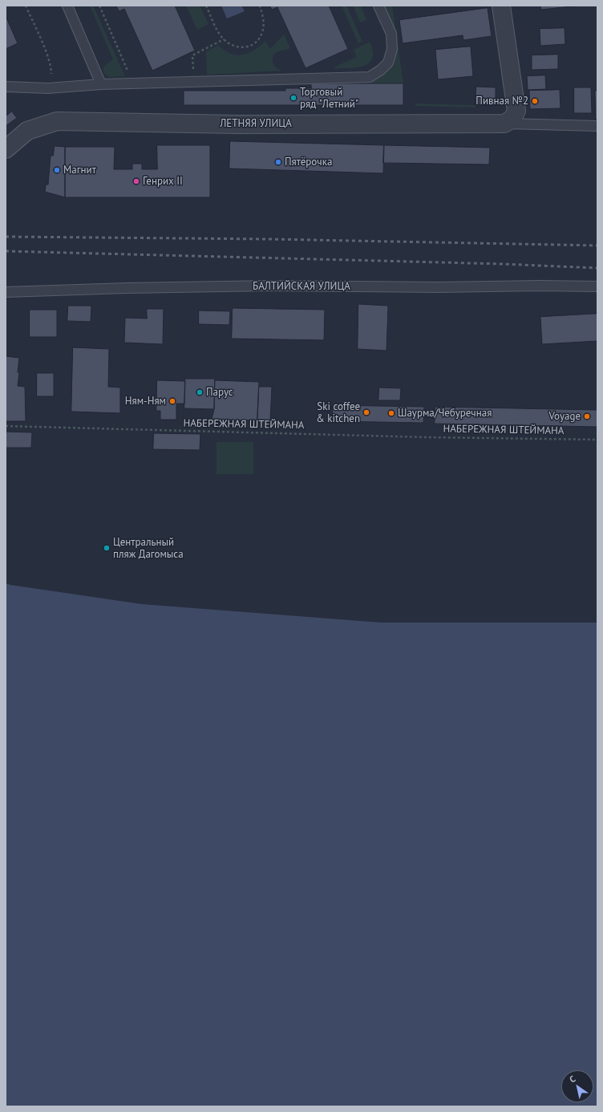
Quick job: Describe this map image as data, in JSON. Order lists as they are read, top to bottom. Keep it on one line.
{"streets":{"street":["ЛЕТНЯЯ УЛИЦА"],"lane":["БАЛТИЙСКАЯ УЛИЦА"],"path":["НАБЕРЕЖНАЯ ШТЕЙМАНА"]},"places":["Торговый ряд \"Летний\"","Пивная №2","Пятёрочка","Магнит","Генрих II","Парус","Ням-Ням","Ski coffee & kitchen","Шаурма/Чебуречная","Voyage","Центральный пляж Дагомыса"],"north":"top left"}
